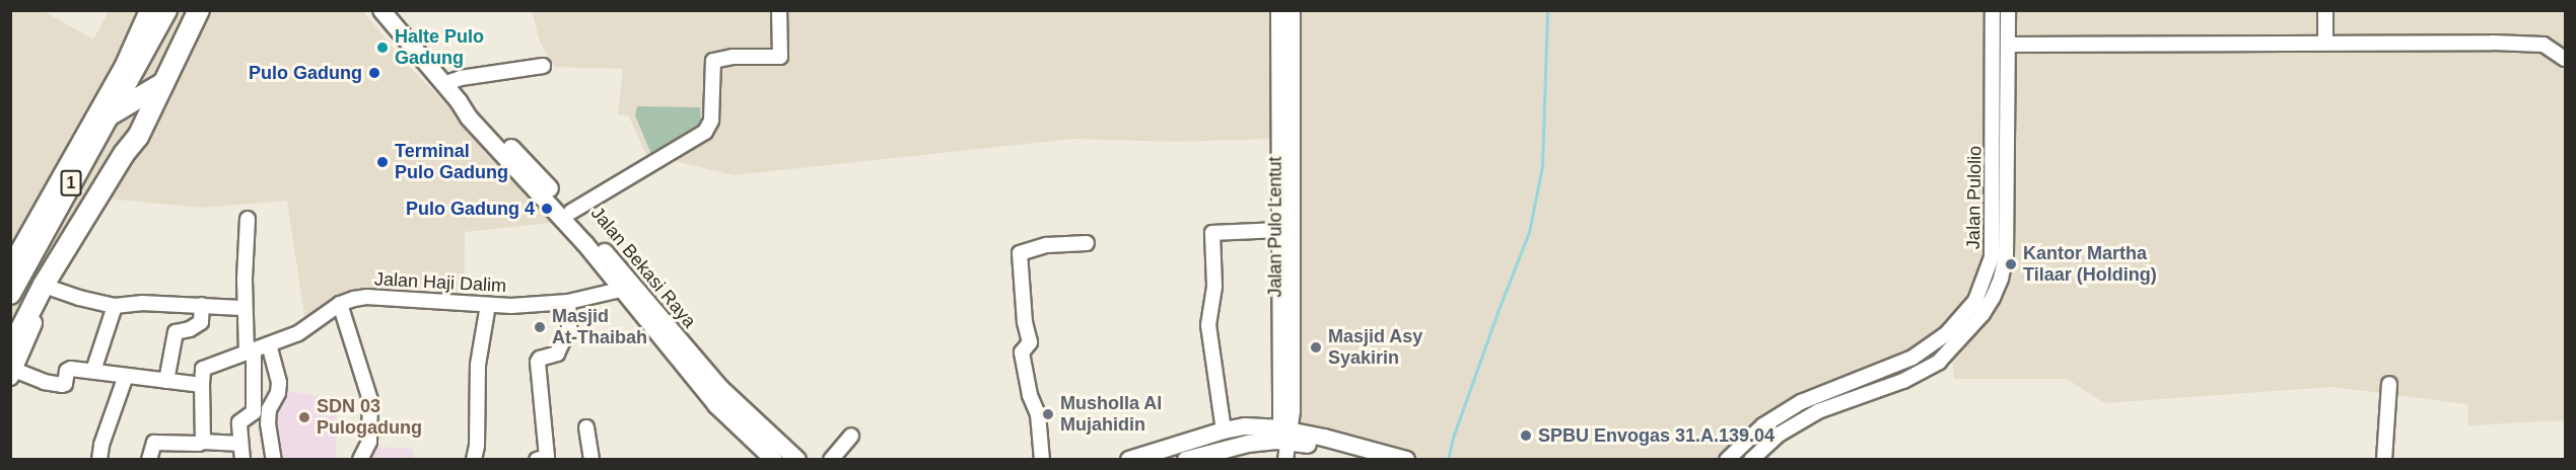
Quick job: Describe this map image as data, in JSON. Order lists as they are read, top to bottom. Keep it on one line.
{"streets":{"highway":["1"],"main road":["Jalan Bekasi Raya"],"street":["Jalan Pulolio","Jalan Pulo Lentut","Jalan Haji Dalim"]},"crossings":[["Jalan Bekasi Raya","Jalan Haji Dalim"]],"places":["Halte Pulo Gadung","Pulo Gadung","Terminal Pulo Gadung","Pulo Gadung 4","Kantor Martha Tilaar (Holding)","Masjid At-Thaibah","Masjid Asy Syakirin","Musholla Al Mujahidin","SDN 03 Pulogadung","SPBU Envogas 31.A.139.04"]}
